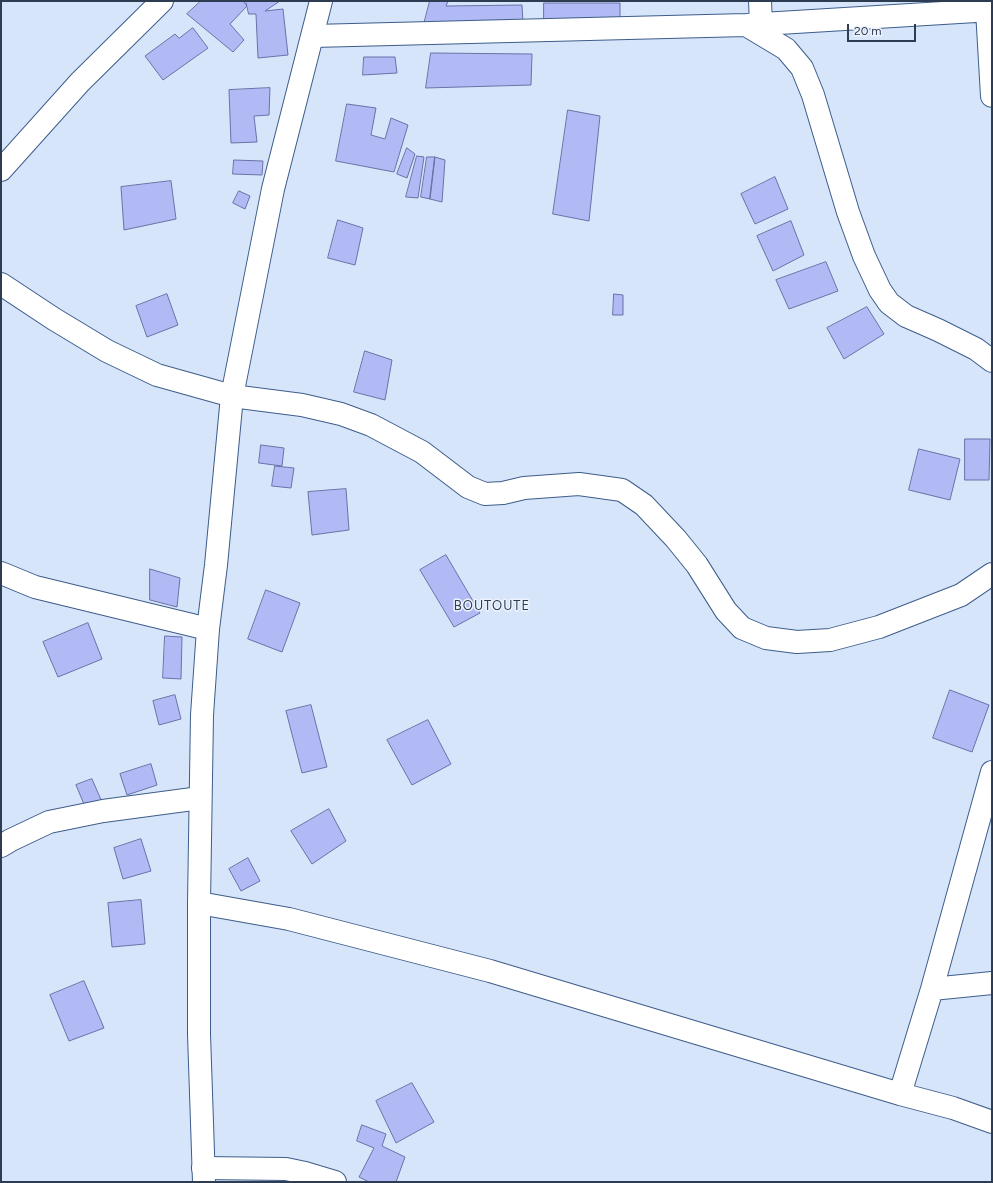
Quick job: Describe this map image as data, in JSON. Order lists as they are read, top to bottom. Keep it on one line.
{"districts":["BOUTOUTE"],"scale_bar":"20 m"}
